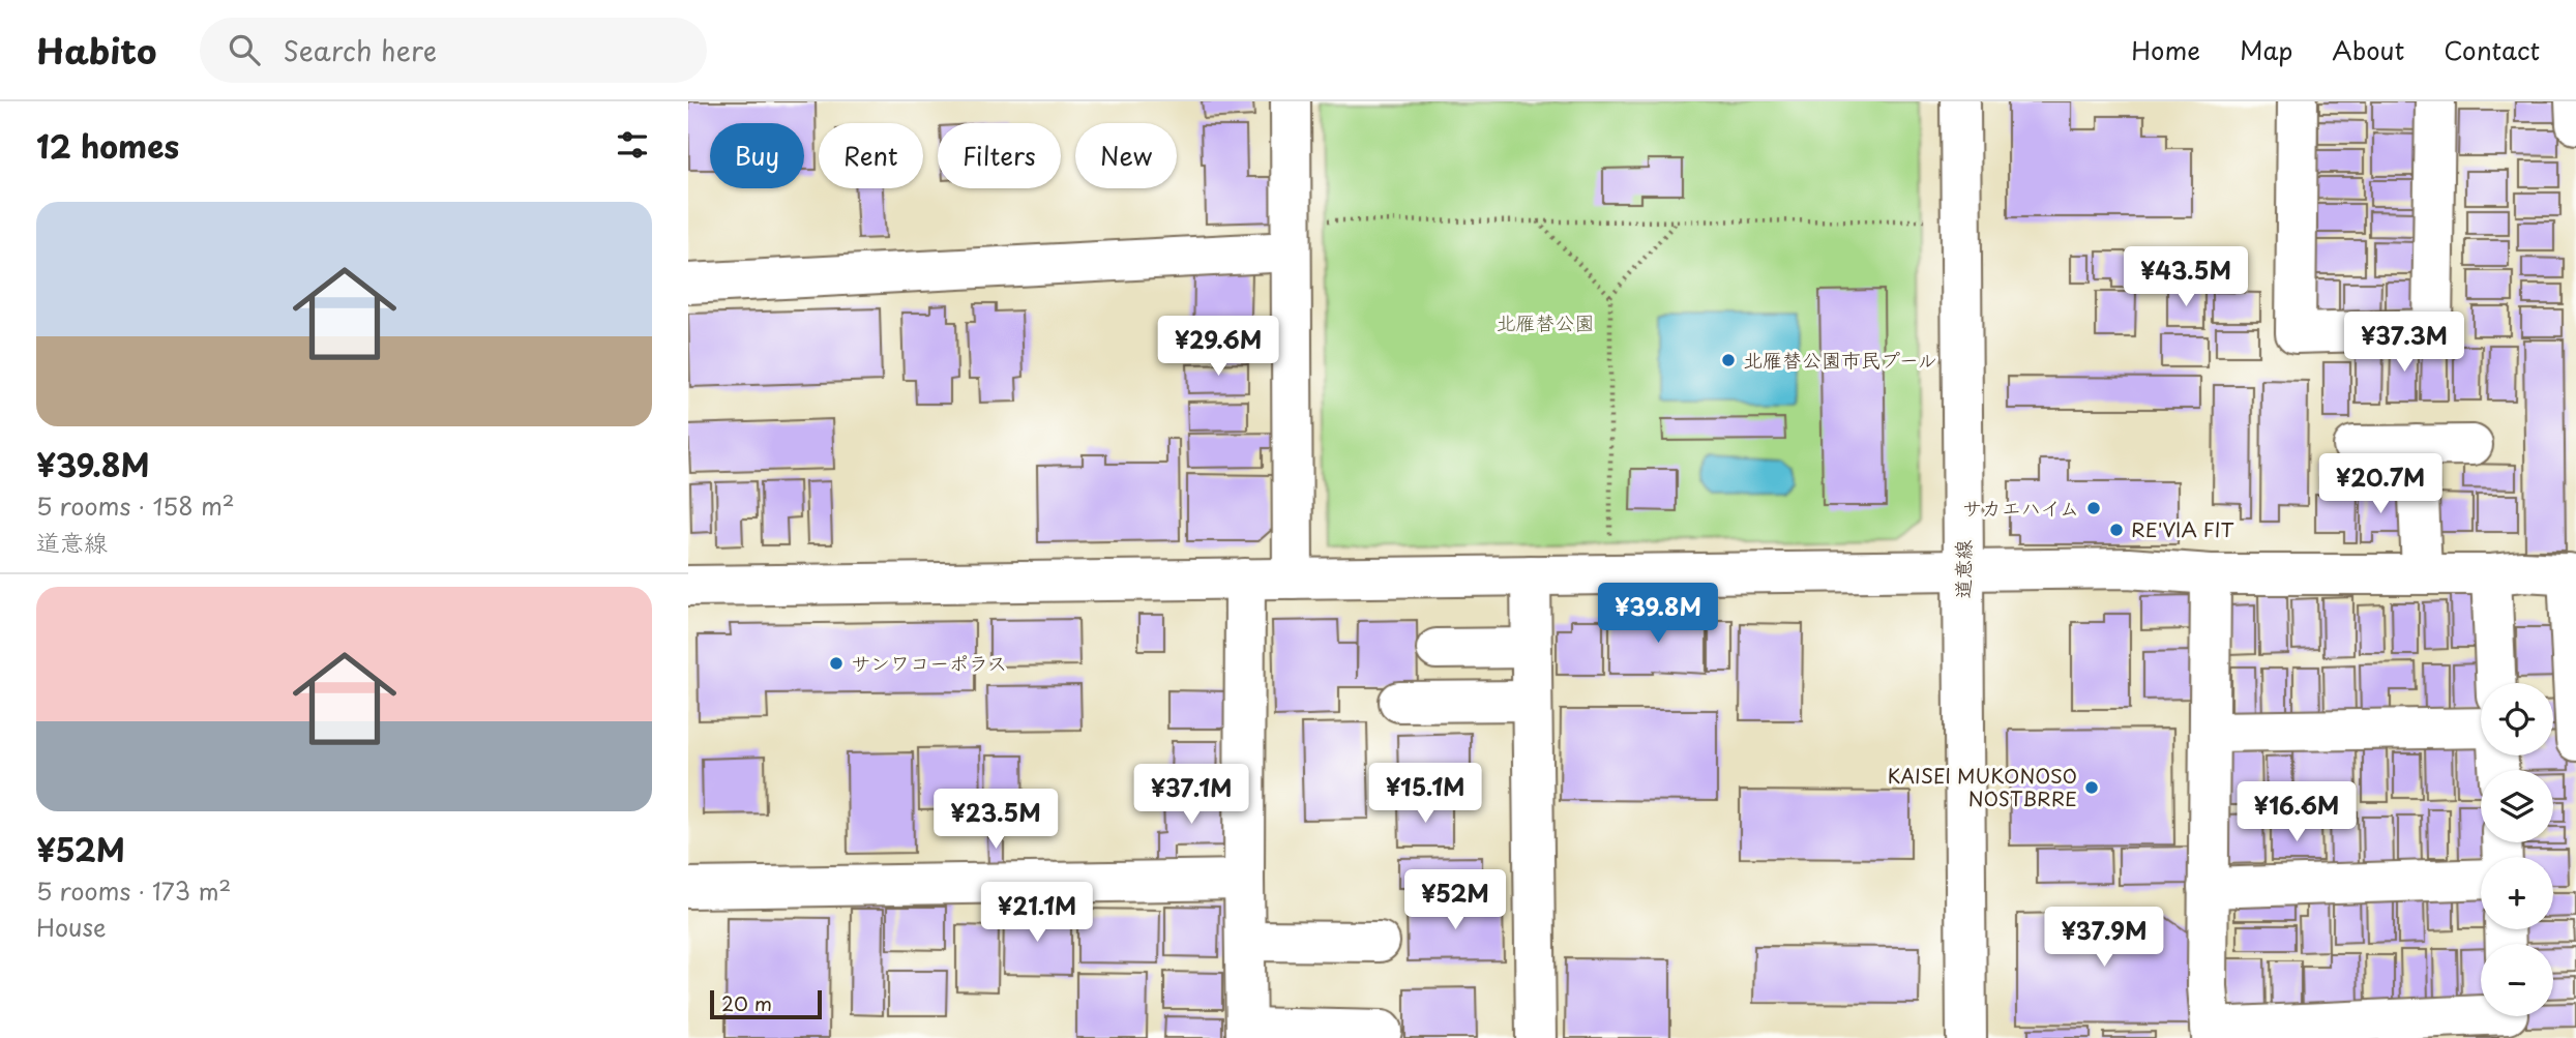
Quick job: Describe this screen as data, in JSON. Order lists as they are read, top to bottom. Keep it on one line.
{"streets":{"street":["道意線"]},"parks":["北雁替公園"],"places":["北雁替公園市民プール","サカエハイム","RE'VIA FIT","サンワコーポラス","KAISEI MUKONOSO NOSTBRRE"],"scale_bar":"20 m","page":{"header":"Habito","search":"Search here","nav":["Home","Map","About","Contact"],"heading":"12 homes","chip":["Buy","Rent","Filters","New"],"list":[{"name":"¥39.8M","note":"5 rooms · 158 m² · 道意線"},{"name":"¥52M","note":"5 rooms · 173 m² · House"}],"price":["¥43.5M","¥37.3M","¥29.6M","¥20.7M","¥39.8M","¥15.1M","¥37.1M","¥16.6M","¥23.5M","¥52M","¥21.1M","¥37.9M"],"map_buttons":["+","−"],"scale":"20 m"}}
